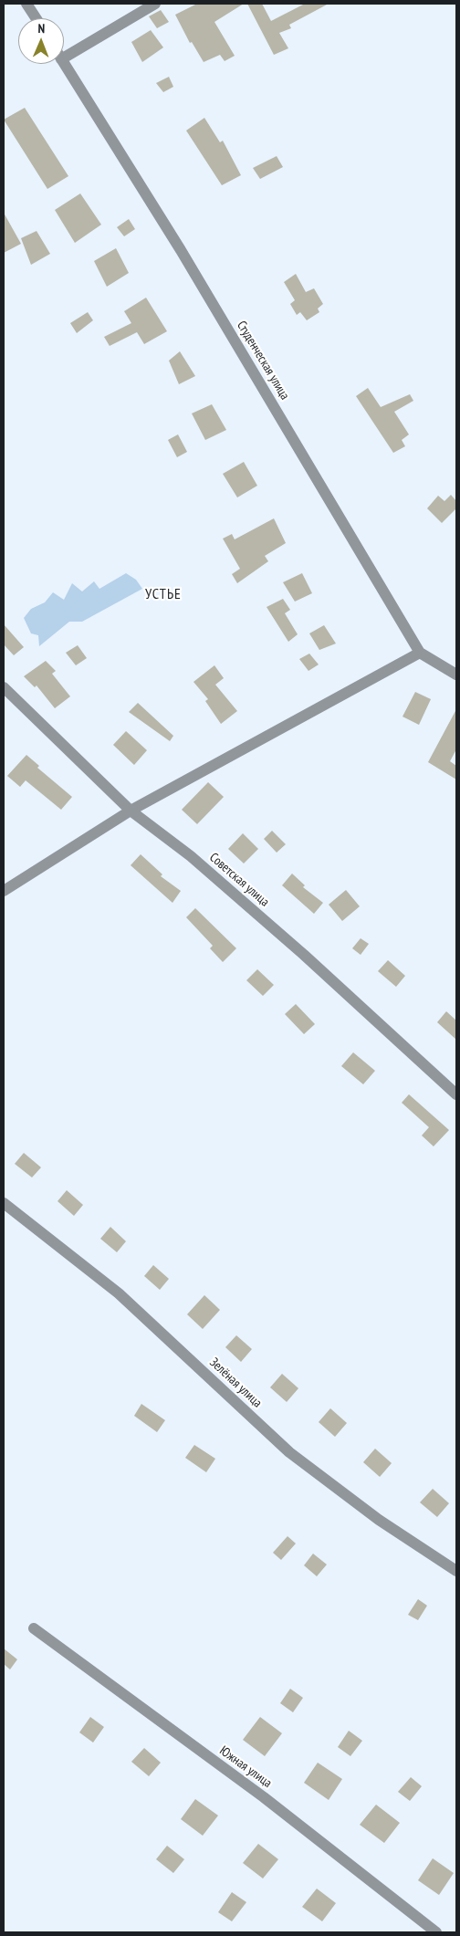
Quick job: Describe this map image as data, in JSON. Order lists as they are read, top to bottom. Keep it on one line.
{"streets":{"street":["Студенческая улица","Советская улица","Зелёная улица","Южная улица"]},"districts":["УСТЬЕ"],"north":"top"}
